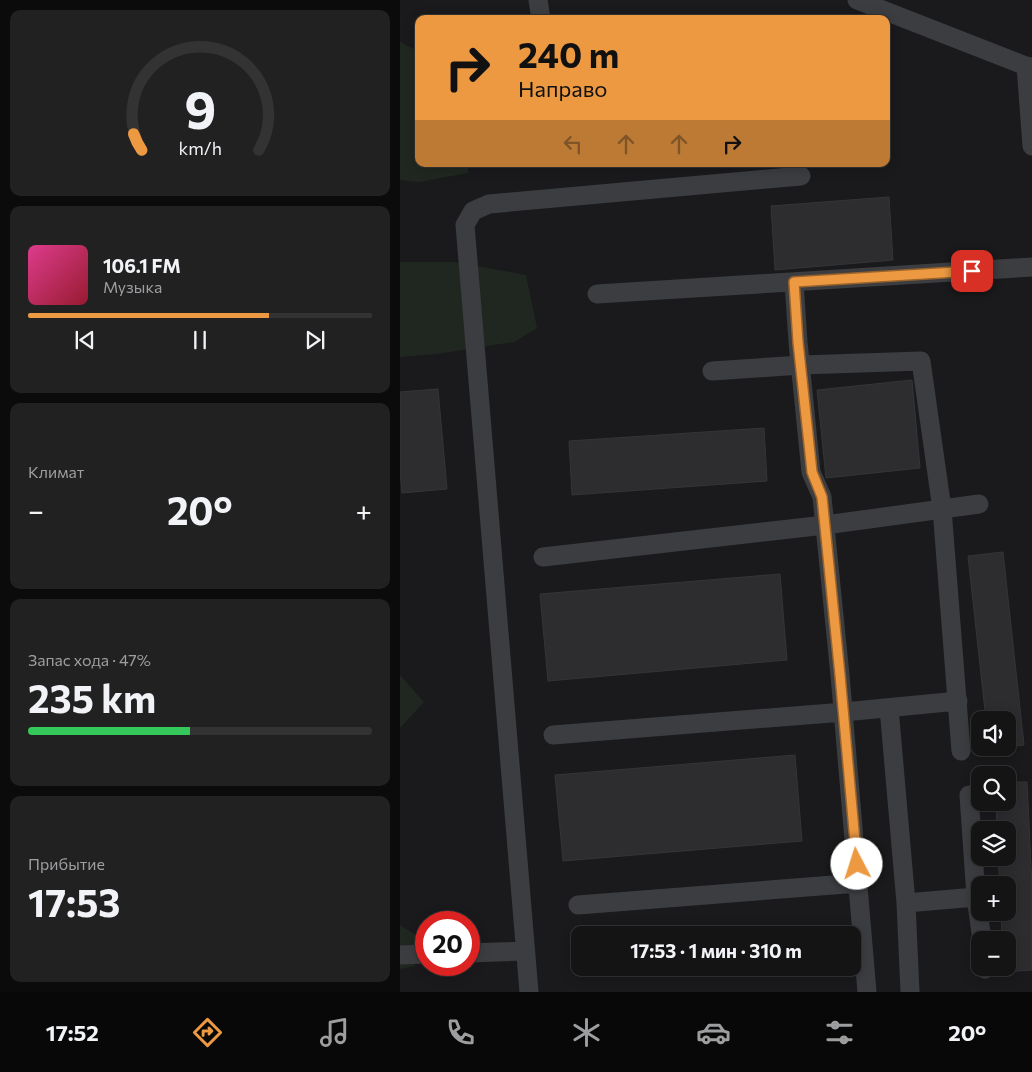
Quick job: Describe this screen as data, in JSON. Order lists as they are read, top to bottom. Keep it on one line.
{"page":{"turn":["240 m","Направо"],"song":["106.1 FM","Музыка"],"tile":["Климат",["Запас хода · 47%","235 km"],["Прибытие","17:53"]],"heat":["−","20°","+"],"map_buttons":["+","−"],"limit":"20","trip":"17:53 · 1 мин · 310 m","tabs":["17:52","20°"],"gauge":["9","km/h"]}}
